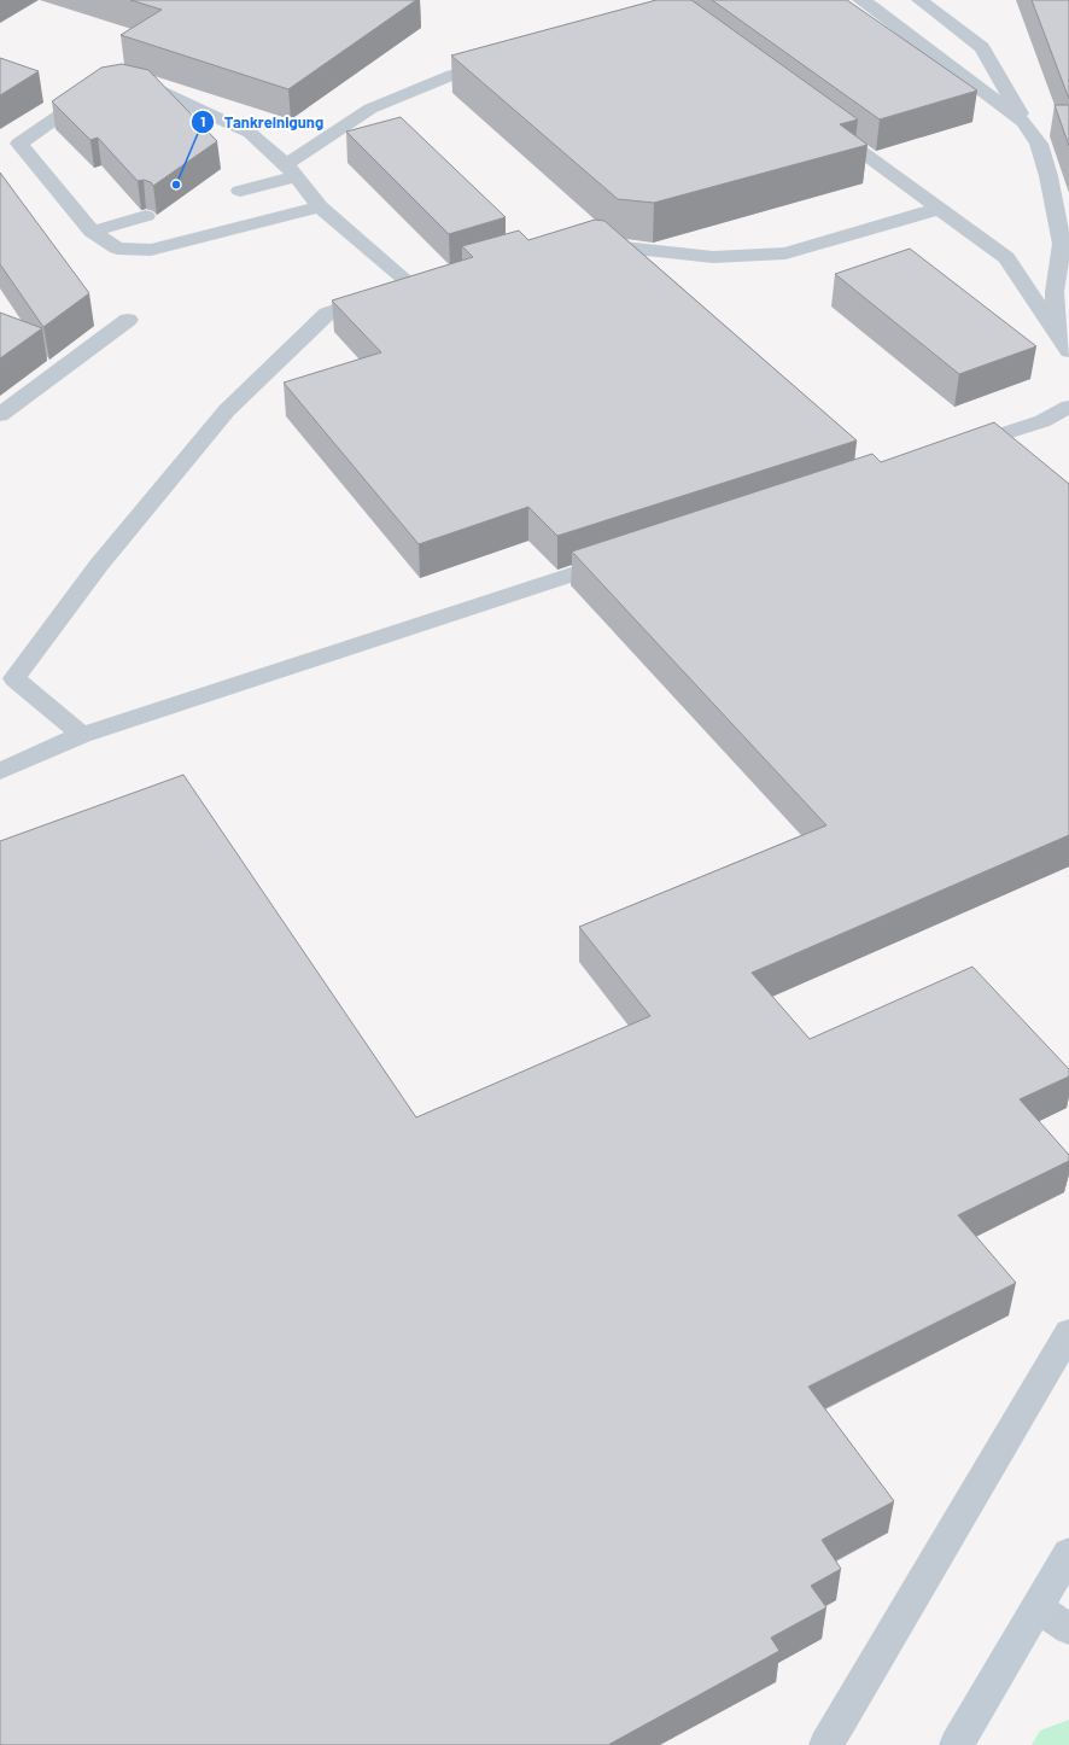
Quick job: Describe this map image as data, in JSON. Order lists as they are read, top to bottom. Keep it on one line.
{"places":["Tankreinigung"]}
